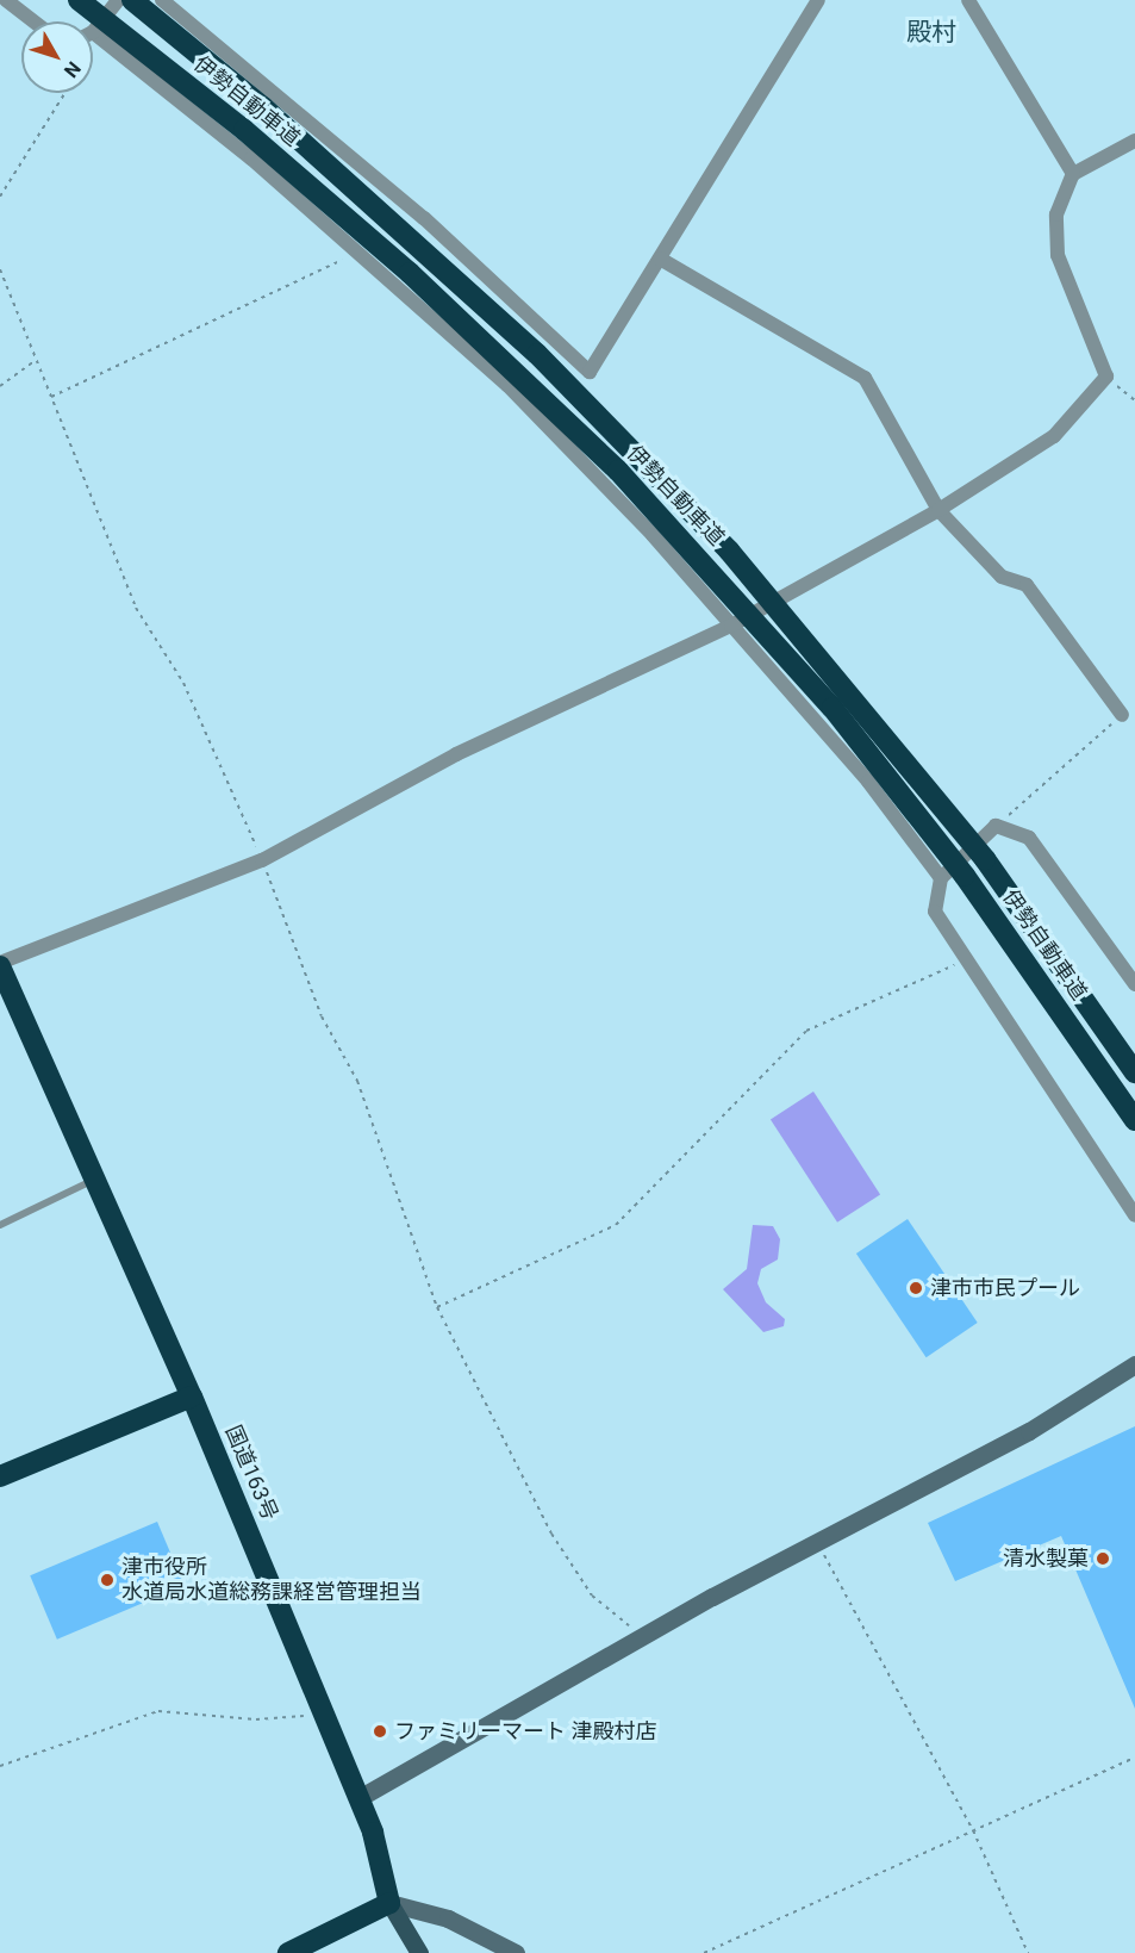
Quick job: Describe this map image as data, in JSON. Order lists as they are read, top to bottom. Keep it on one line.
{"streets":{"highway":["伊勢自動車道","国道163号"]},"districts":["殿村"],"places":["津市市民プール","清水製菓","津市役所 水道局水道総務課経営管理担当","ファミリーマート 津殿村店"],"north":"bottom right"}
